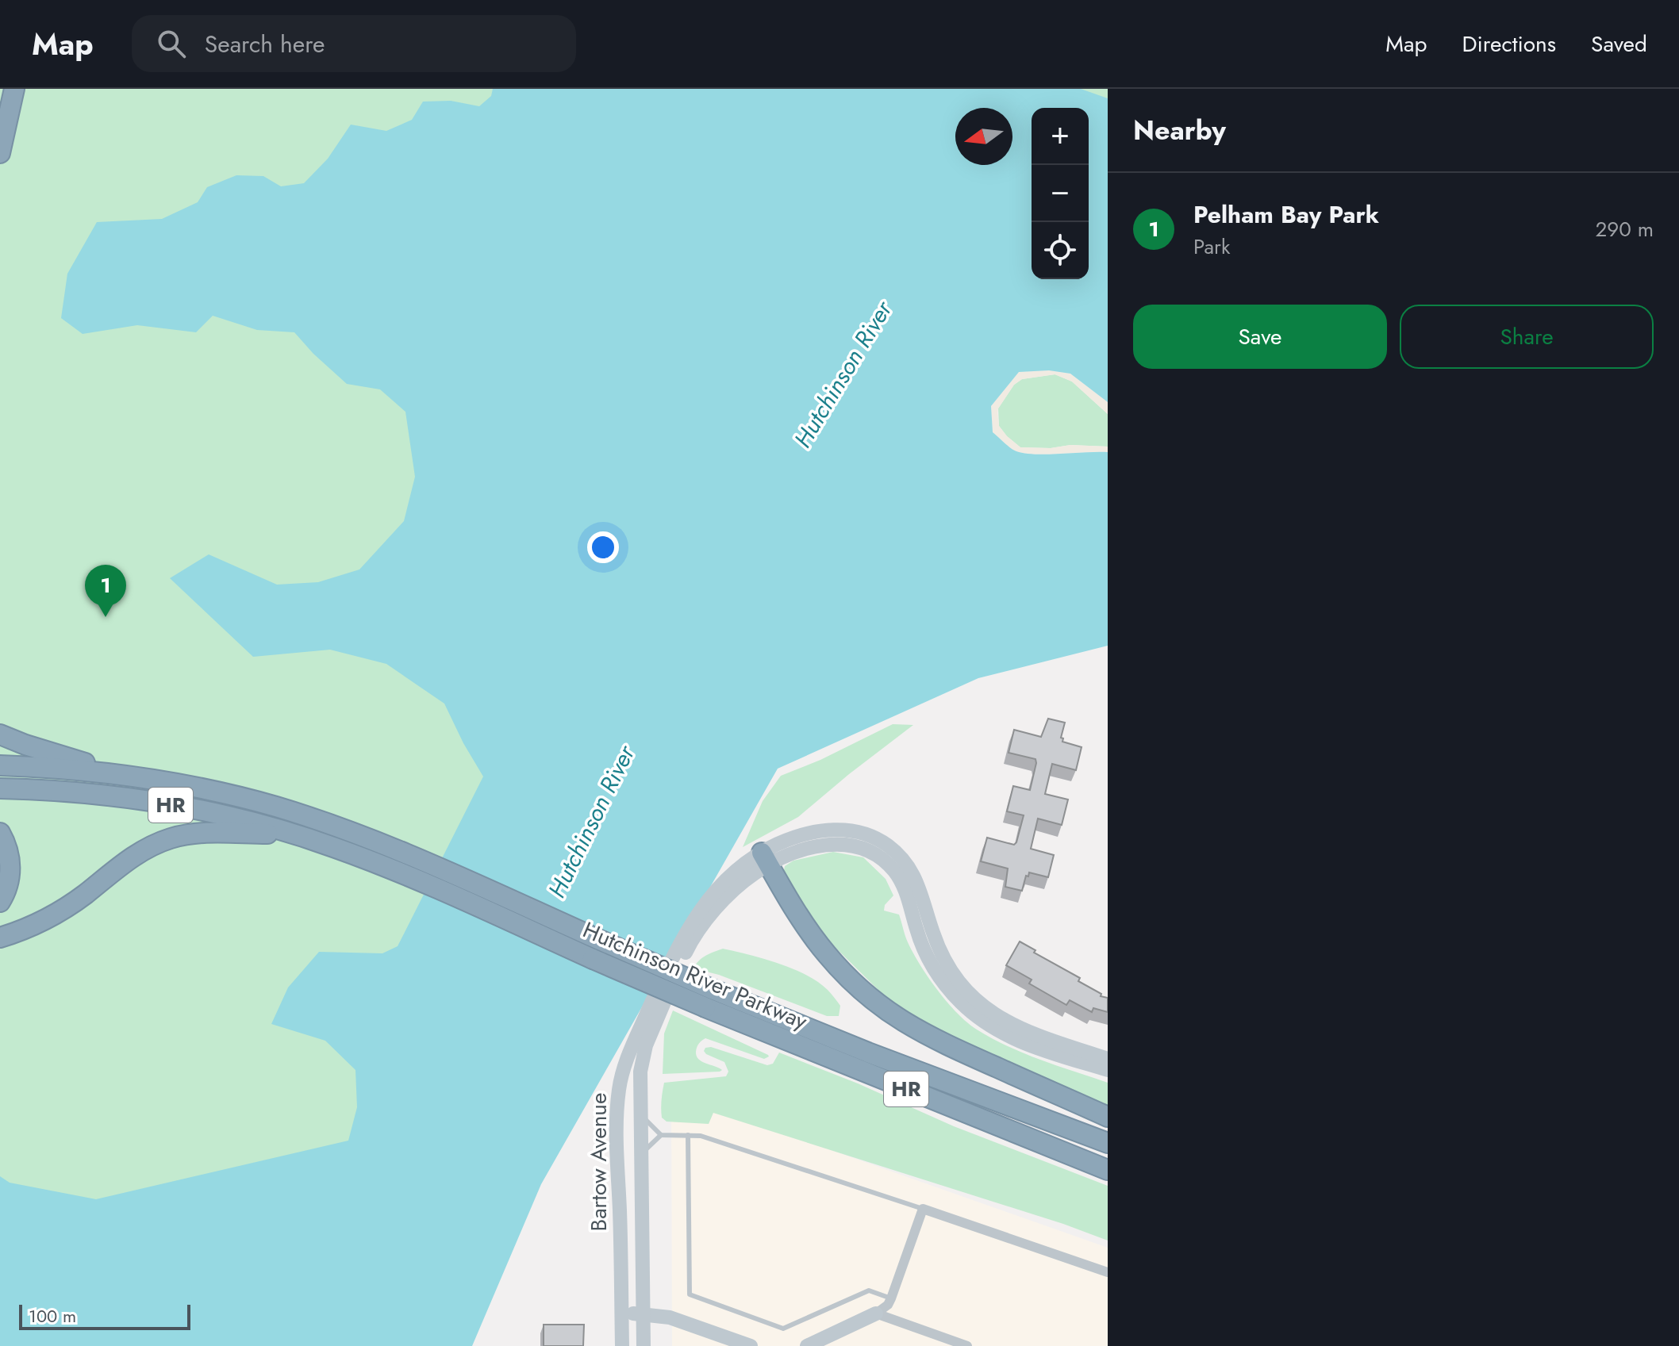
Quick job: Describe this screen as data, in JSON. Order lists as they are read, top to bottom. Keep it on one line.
{"streets":{"highway":["HR","Hutchinson River Parkway"],"street":["Bartow Avenue"]},"water":["Hutchinson River"],"scale_bar":"100 m","north":"left","page":{"header":"Map","search":"Search here","nav":["Map","Directions","Saved"],"heading":"Nearby","map_buttons":["+","−"],"list":[{"mark":"1","name":"Pelham Bay Park","note":"Park","value":"290 m"}],"buttons":["Save","Share"],"pins":"1","scale":"100 m"}}
